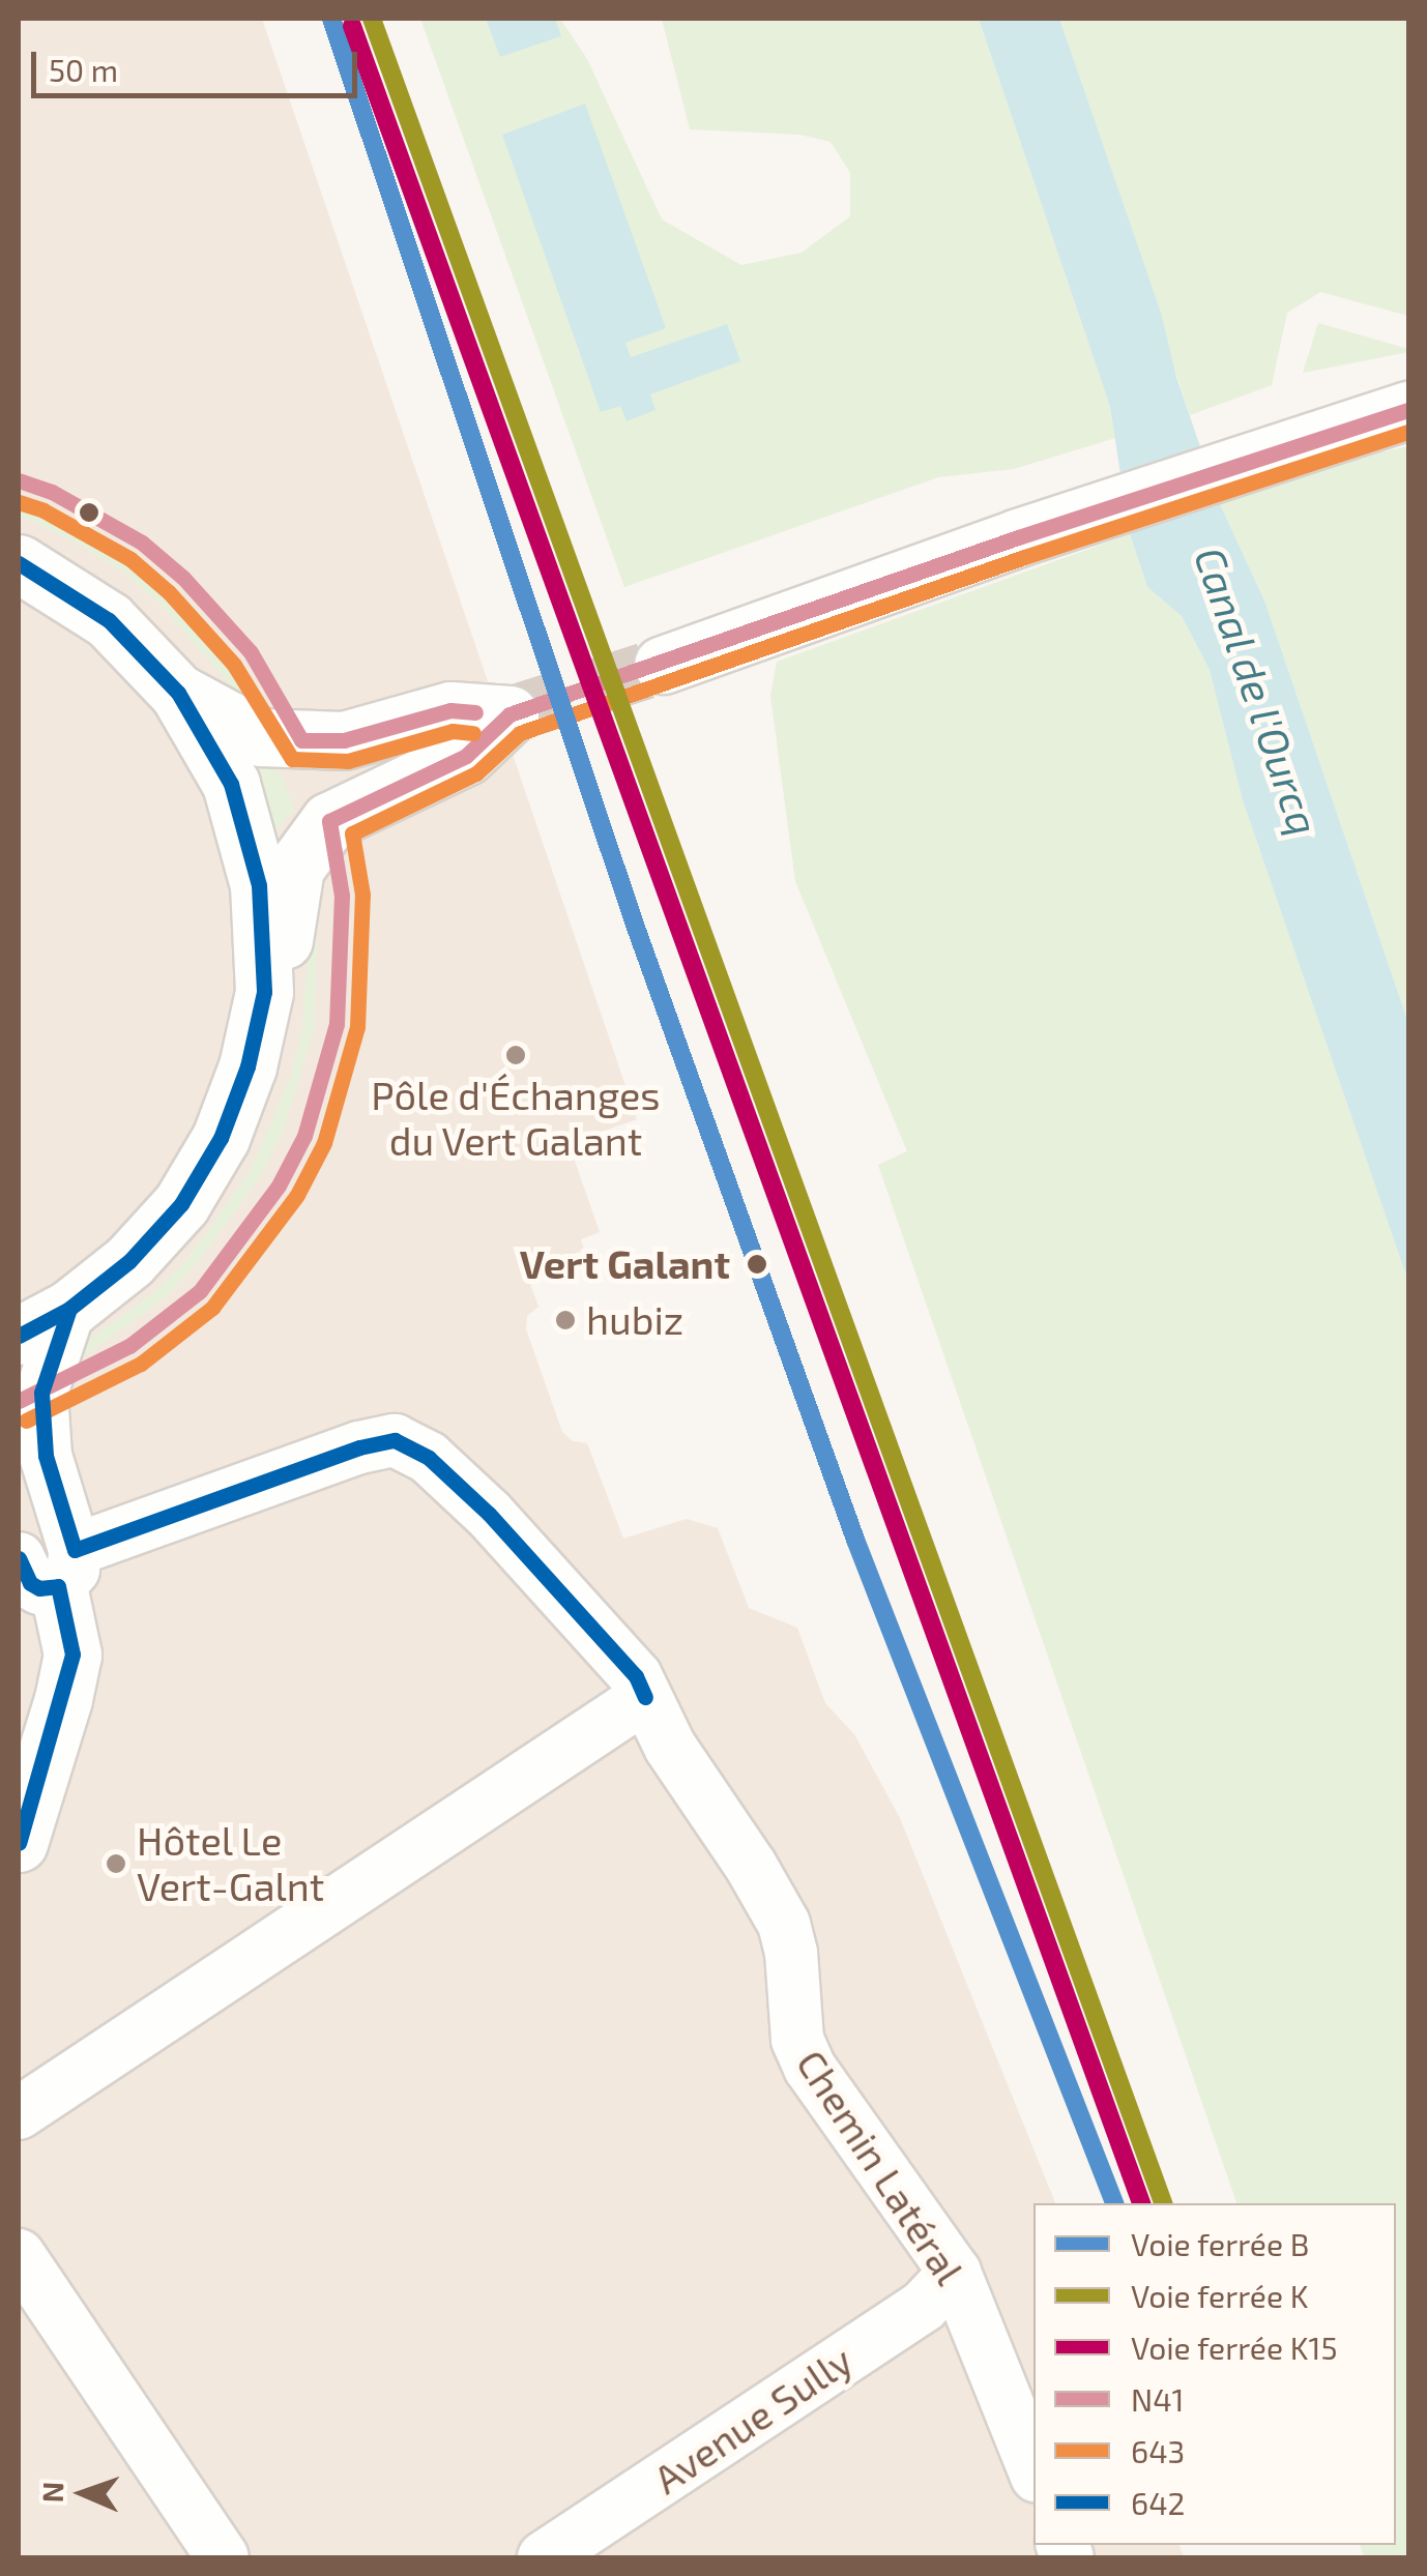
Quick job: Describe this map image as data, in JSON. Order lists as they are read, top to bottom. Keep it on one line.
{"streets":{"street":["Chemin Latéral","Avenue Sully"]},"crossings":[["Chemin Latéral","Avenue Sully"]],"water":["Canal de l'Ourcq"],"places":["Pôle d'Échanges du Vert Galant","Vert Galant","hubiz","Hôtel Le Vert-Galnt"],"lines":["rail line B","rail line K","rail line K15","transit line N41","transit line 643","transit line 642"],"legend":["Voie ferrée B","Voie ferrée K","Voie ferrée K15","N41","643","642"],"scale_bar":"50 m","north":"left"}
